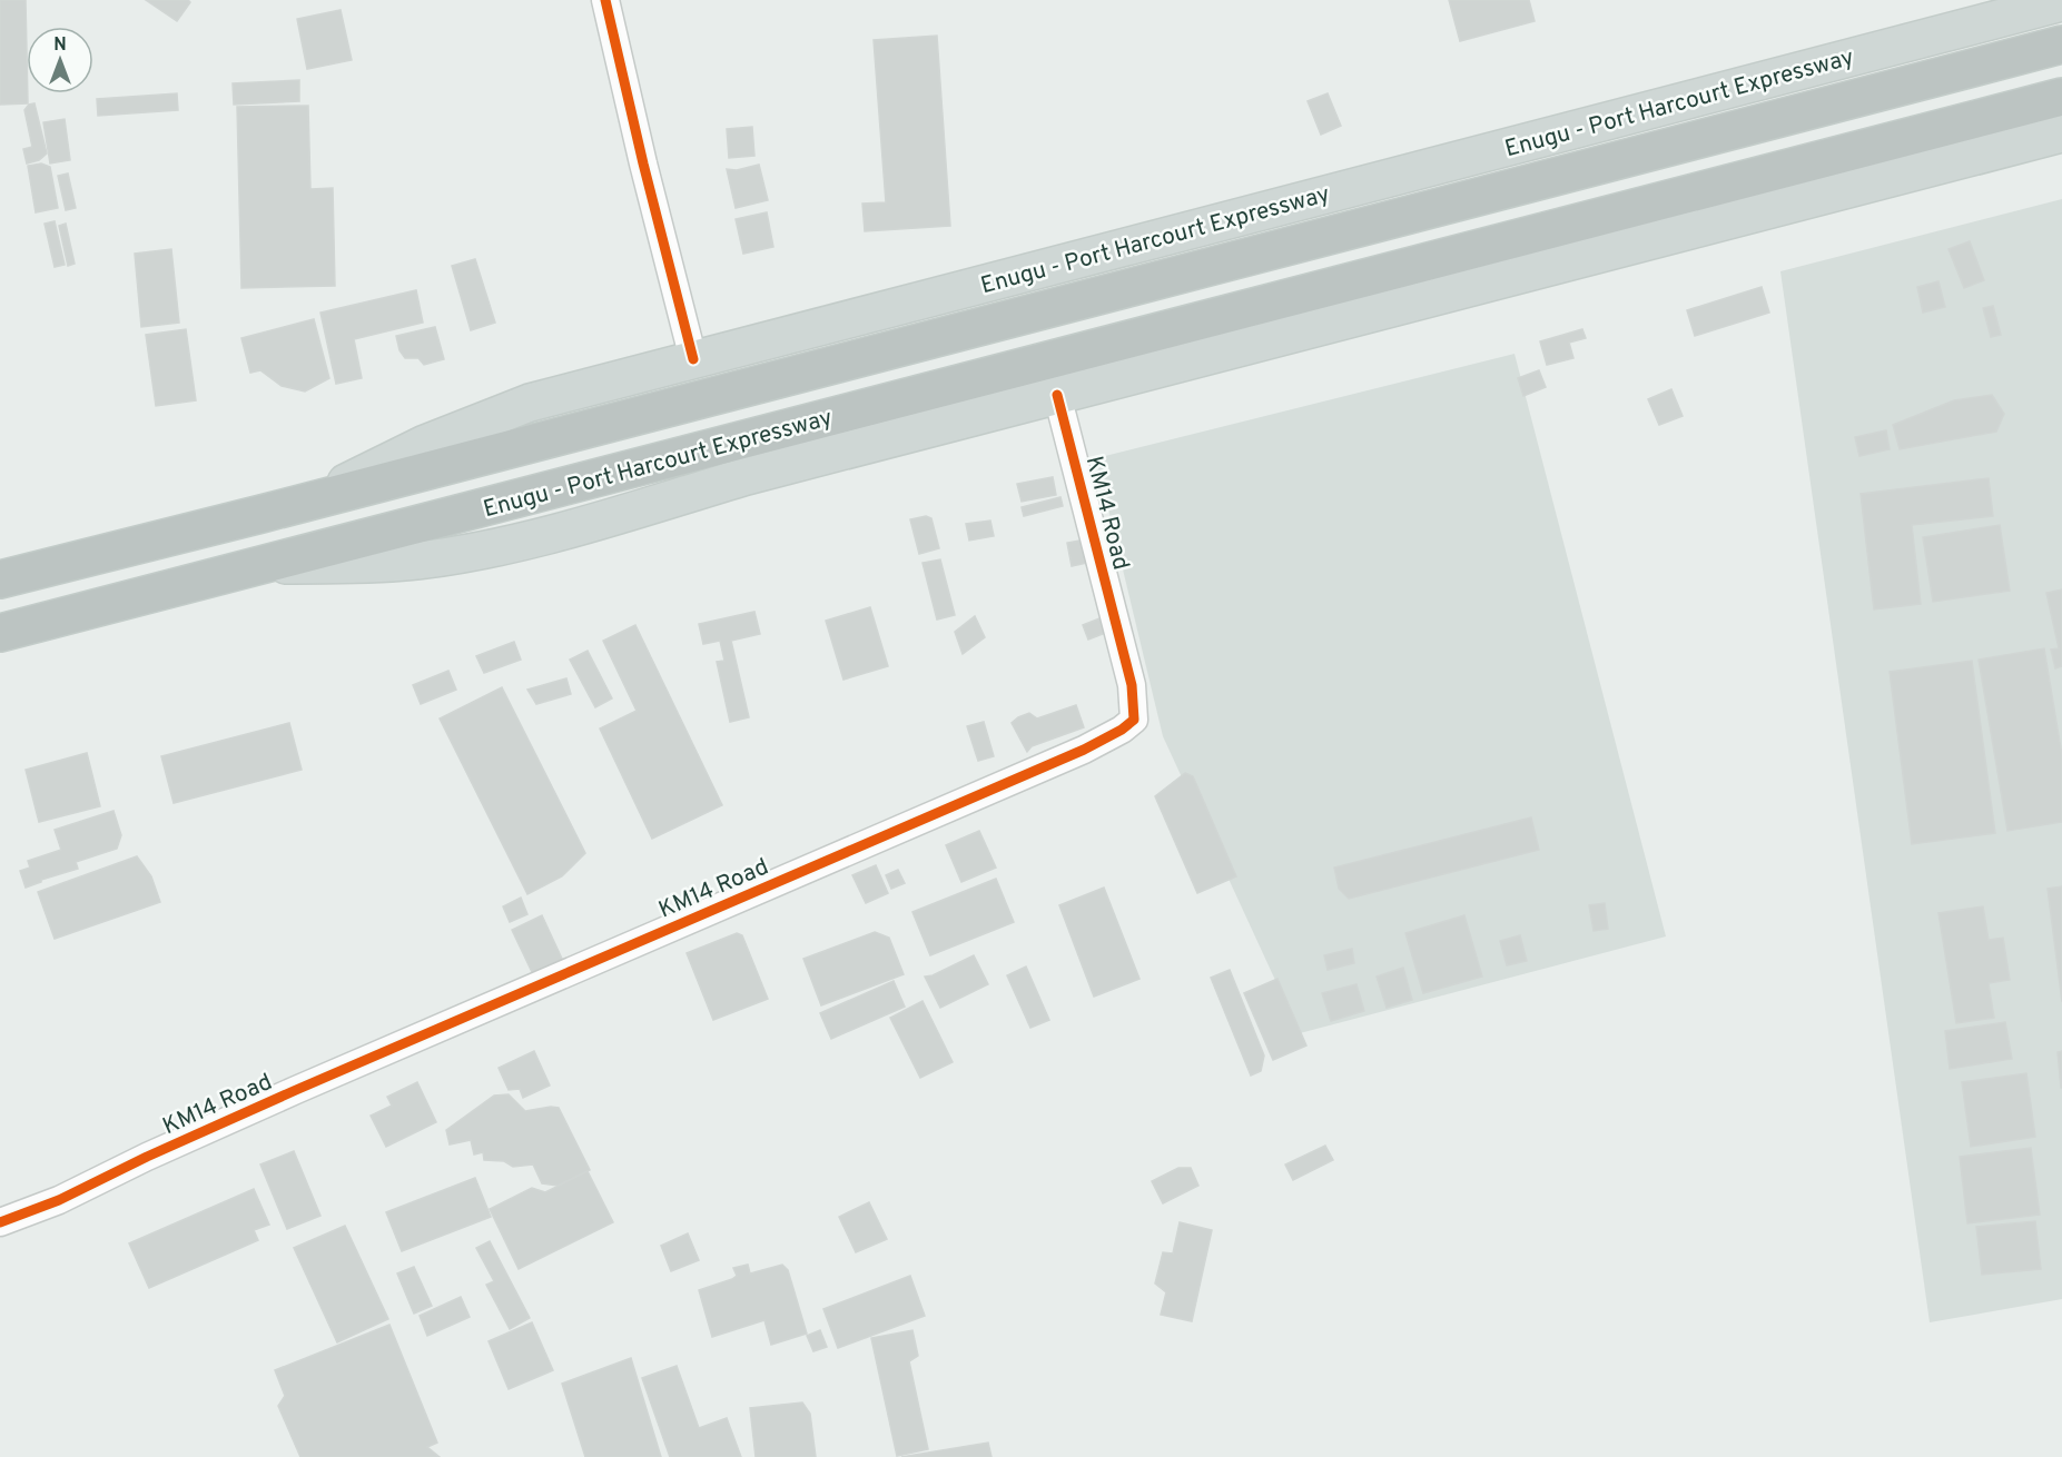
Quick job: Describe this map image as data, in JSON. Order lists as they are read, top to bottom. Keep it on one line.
{"streets":{"highway":["Enugu - Port Harcourt Expressway"],"street":["KM14 Road"]},"crossings":[["Enugu - Port Harcourt Expressway","KM14 Road"]],"north":"top"}
